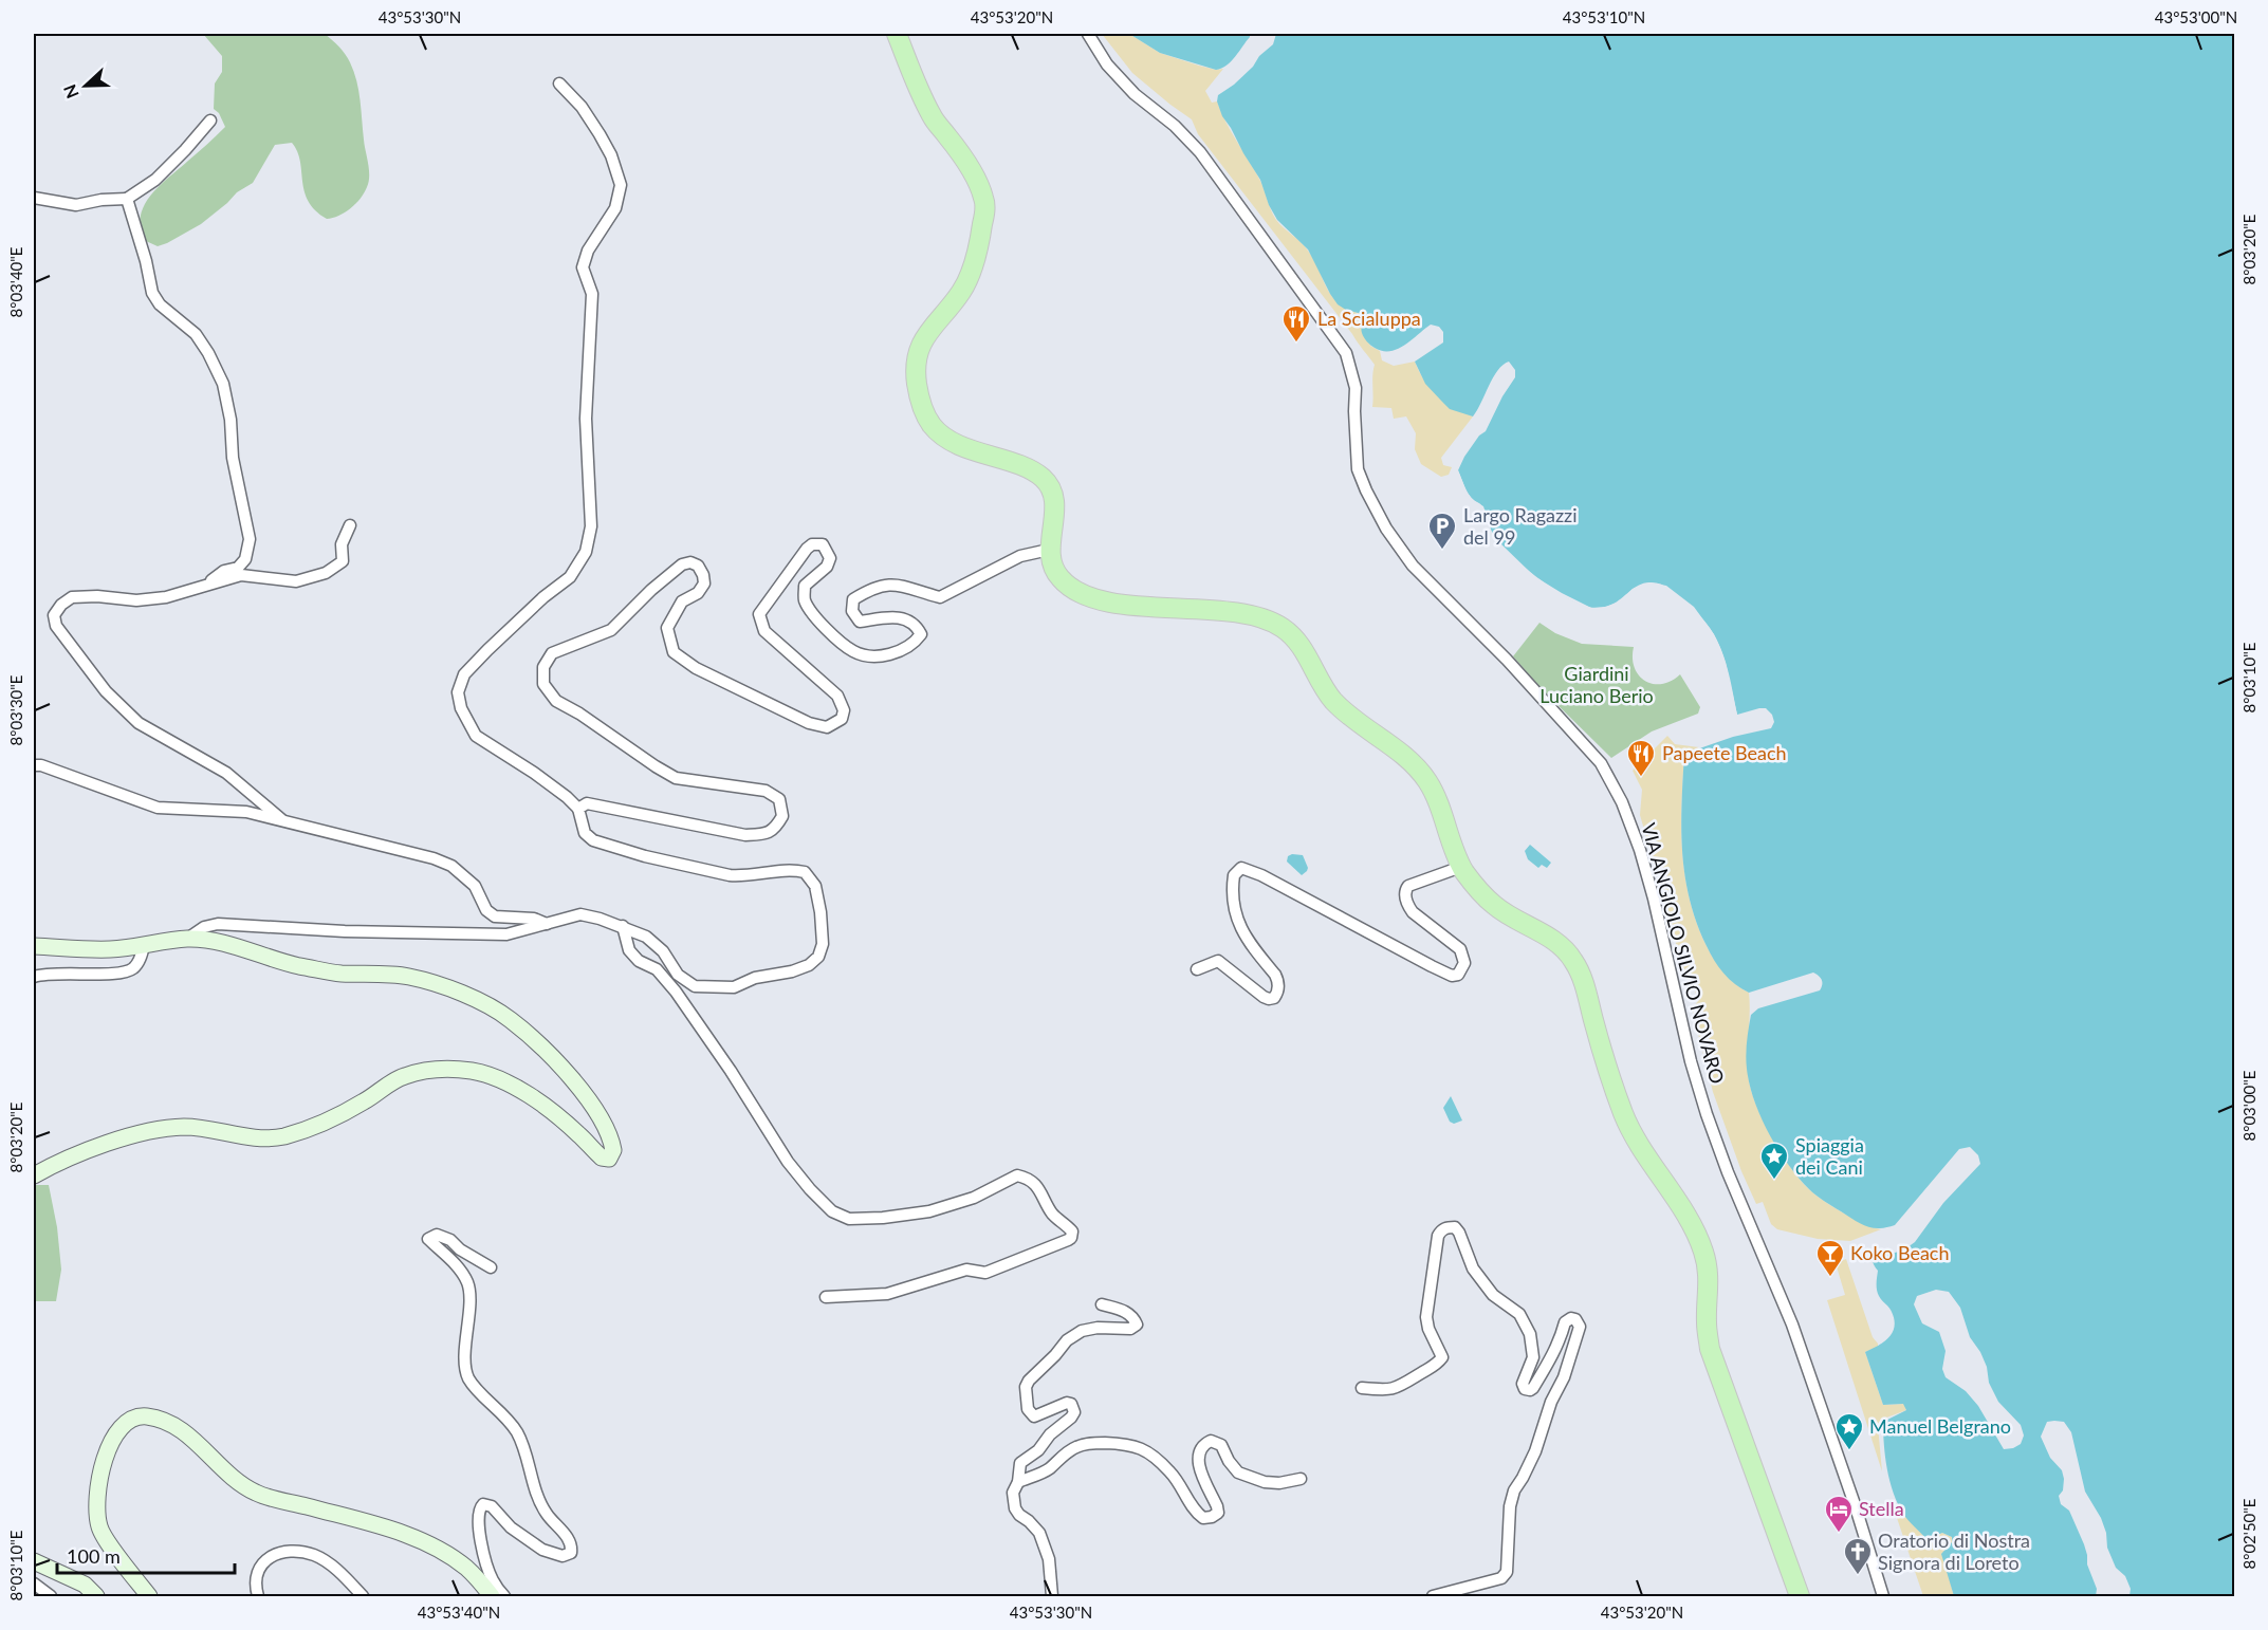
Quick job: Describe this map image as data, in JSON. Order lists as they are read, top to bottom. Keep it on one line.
{"streets":{"street":["VIA ANGIOLO SILVIO NOVARO"]},"parks":["Giardini Luciano Berio"],"places":{"restaurant":["La Scialuppa","Papeete Beach"],"parking":["Largo Ragazzi del 99"],"place":["Spiaggia dei Cani","Manuel Belgrano"],"bar":["Koko Beach"],"hotel":["Stella"],"church":["Oratorio di Nostra Signora di Loreto"]},"scale_bar":"100 m","north":"left","coordinates":["43°53'30\"N","43°53'20\"N","43°53'10\"N","43°53'00\"N","8°03'20\"E","8°03'40\"E","8°03'10\"E","8°03'30\"E","8°03'00\"E","8°02'50\"E","43°53'40\"N"]}
